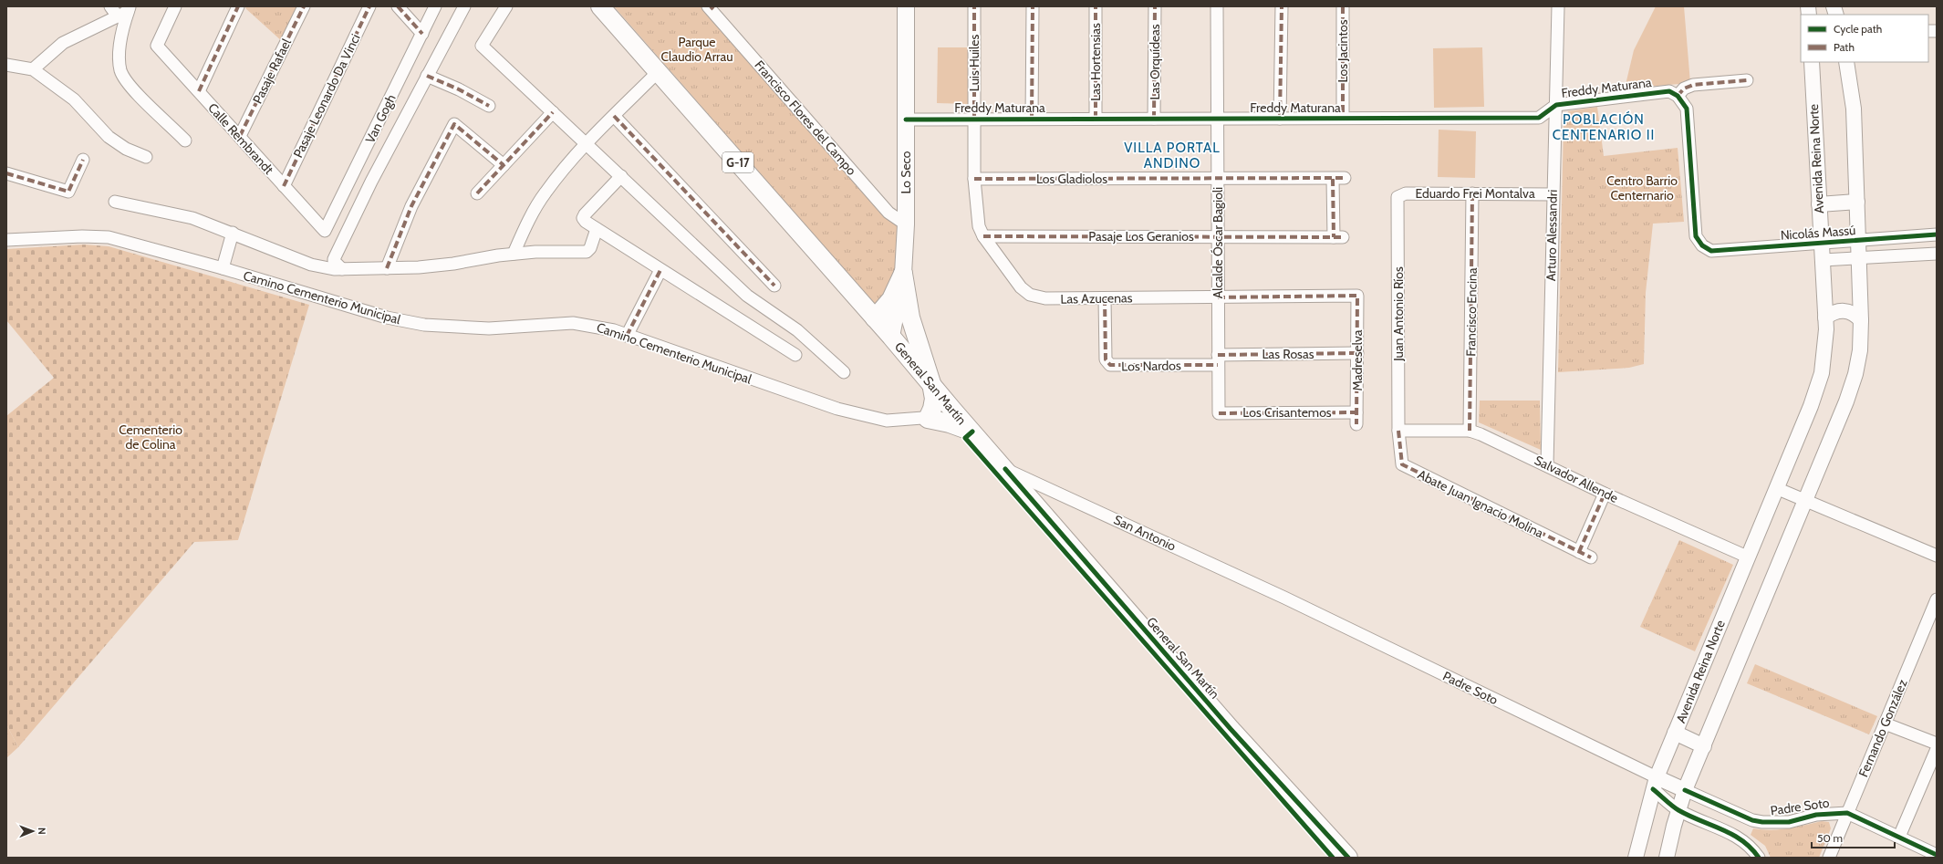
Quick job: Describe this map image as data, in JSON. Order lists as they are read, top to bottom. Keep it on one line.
{"streets":{"main road":["G-17","Lo Seco","General San Martín"],"street":["Los Jacintos","Las Hortensias","Las Orquídeas","Luis Huiles","Pasaje Rafael","Freddy Maturana","Pasaje Leonardo Da Vinci","Francisco Flores del Campo","Van Gogh","Calle Rembrandt","Avenida Reina Norte","Los Gladiolos","Eduardo Frei Montalva","Nicolás Massú","Arturo Alessandri","Pasaje Los Geranios","Alcalde Óscar Bagioli","Camino Cementerio Municipal","Las Azucenas","Francisco Encina","Juan Antonio Ríos","Las Rosas","Madreselva","Los Nardos","Los Crisantemos","Salvador Allende","Abate Juan Ignacio Molina","San Antonio","Padre Soto","Fernando González"]},"crossings":[["Los Jacintos","Freddy Maturana"],["Las Hortensias","Freddy Maturana"],["Las Orquídeas","Freddy Maturana"],["Luis Huiles","Freddy Maturana"],["Luis Huiles","Las Azucenas"],["Pasaje Rafael","Calle Rembrandt"],["Freddy Maturana","Lo Seco"],["Freddy Maturana","Nicolás Massú"],["Freddy Maturana","Arturo Alessandri"],["Freddy Maturana","Alcalde Óscar Bagioli"],["Freddy Maturana","Las Azucenas"],["Pasaje Leonardo Da Vinci","Calle Rembrandt"],["Francisco Flores del Campo","Lo Seco"],["Van Gogh","Calle Rembrandt"],["Avenida Reina Norte","Nicolás Massú"],["Avenida Reina Norte","Salvador Allende"],["Avenida Reina Norte","Padre Soto"],["Lo Seco","General San Martín"],["Los Gladiolos","Pasaje Los Geranios"],["Los Gladiolos","Alcalde Óscar Bagioli"],["Los Gladiolos","Las Azucenas"],["Eduardo Frei Montalva","Arturo Alessandri"],["Eduardo Frei Montalva","Francisco Encina"],["Eduardo Frei Montalva","Juan Antonio Ríos"],["Arturo Alessandri","Salvador Allende"],["Pasaje Los Geranios","Alcalde Óscar Bagioli"],["Pasaje Los Geranios","Las Azucenas"],["Alcalde Óscar Bagioli","Las Azucenas"],["Alcalde Óscar Bagioli","Las Rosas"],["Alcalde Óscar Bagioli","Los Nardos"],["Alcalde Óscar Bagioli","Los Crisantemos"],["Camino Cementerio Municipal","General San Martín"],["Las Azucenas","Madreselva"],["Las Azucenas","Los Nardos"],["Francisco Encina","Salvador Allende"],["Juan Antonio Ríos","Salvador Allende"],["Juan Antonio Ríos","Abate Juan Ignacio Molina"],["Las Rosas","Madreselva"],["Las Rosas","Los Nardos"],["Madreselva","Los Crisantemos"],["General San Martín","San Antonio"],["Salvador Allende","Abate Juan Ignacio Molina"],["San Antonio","Padre Soto"],["Padre Soto","Fernando González"]],"districts":["POBLACIÓN CENTENARIO II","VILLA PORTAL ANDINO"],"parks":["Parque Claudio Arrau","Centro Barrio Centernario","Cementerio de Colina"],"legend":["Cycle path","Path"],"scale_bar":"50 m","north":"right"}
